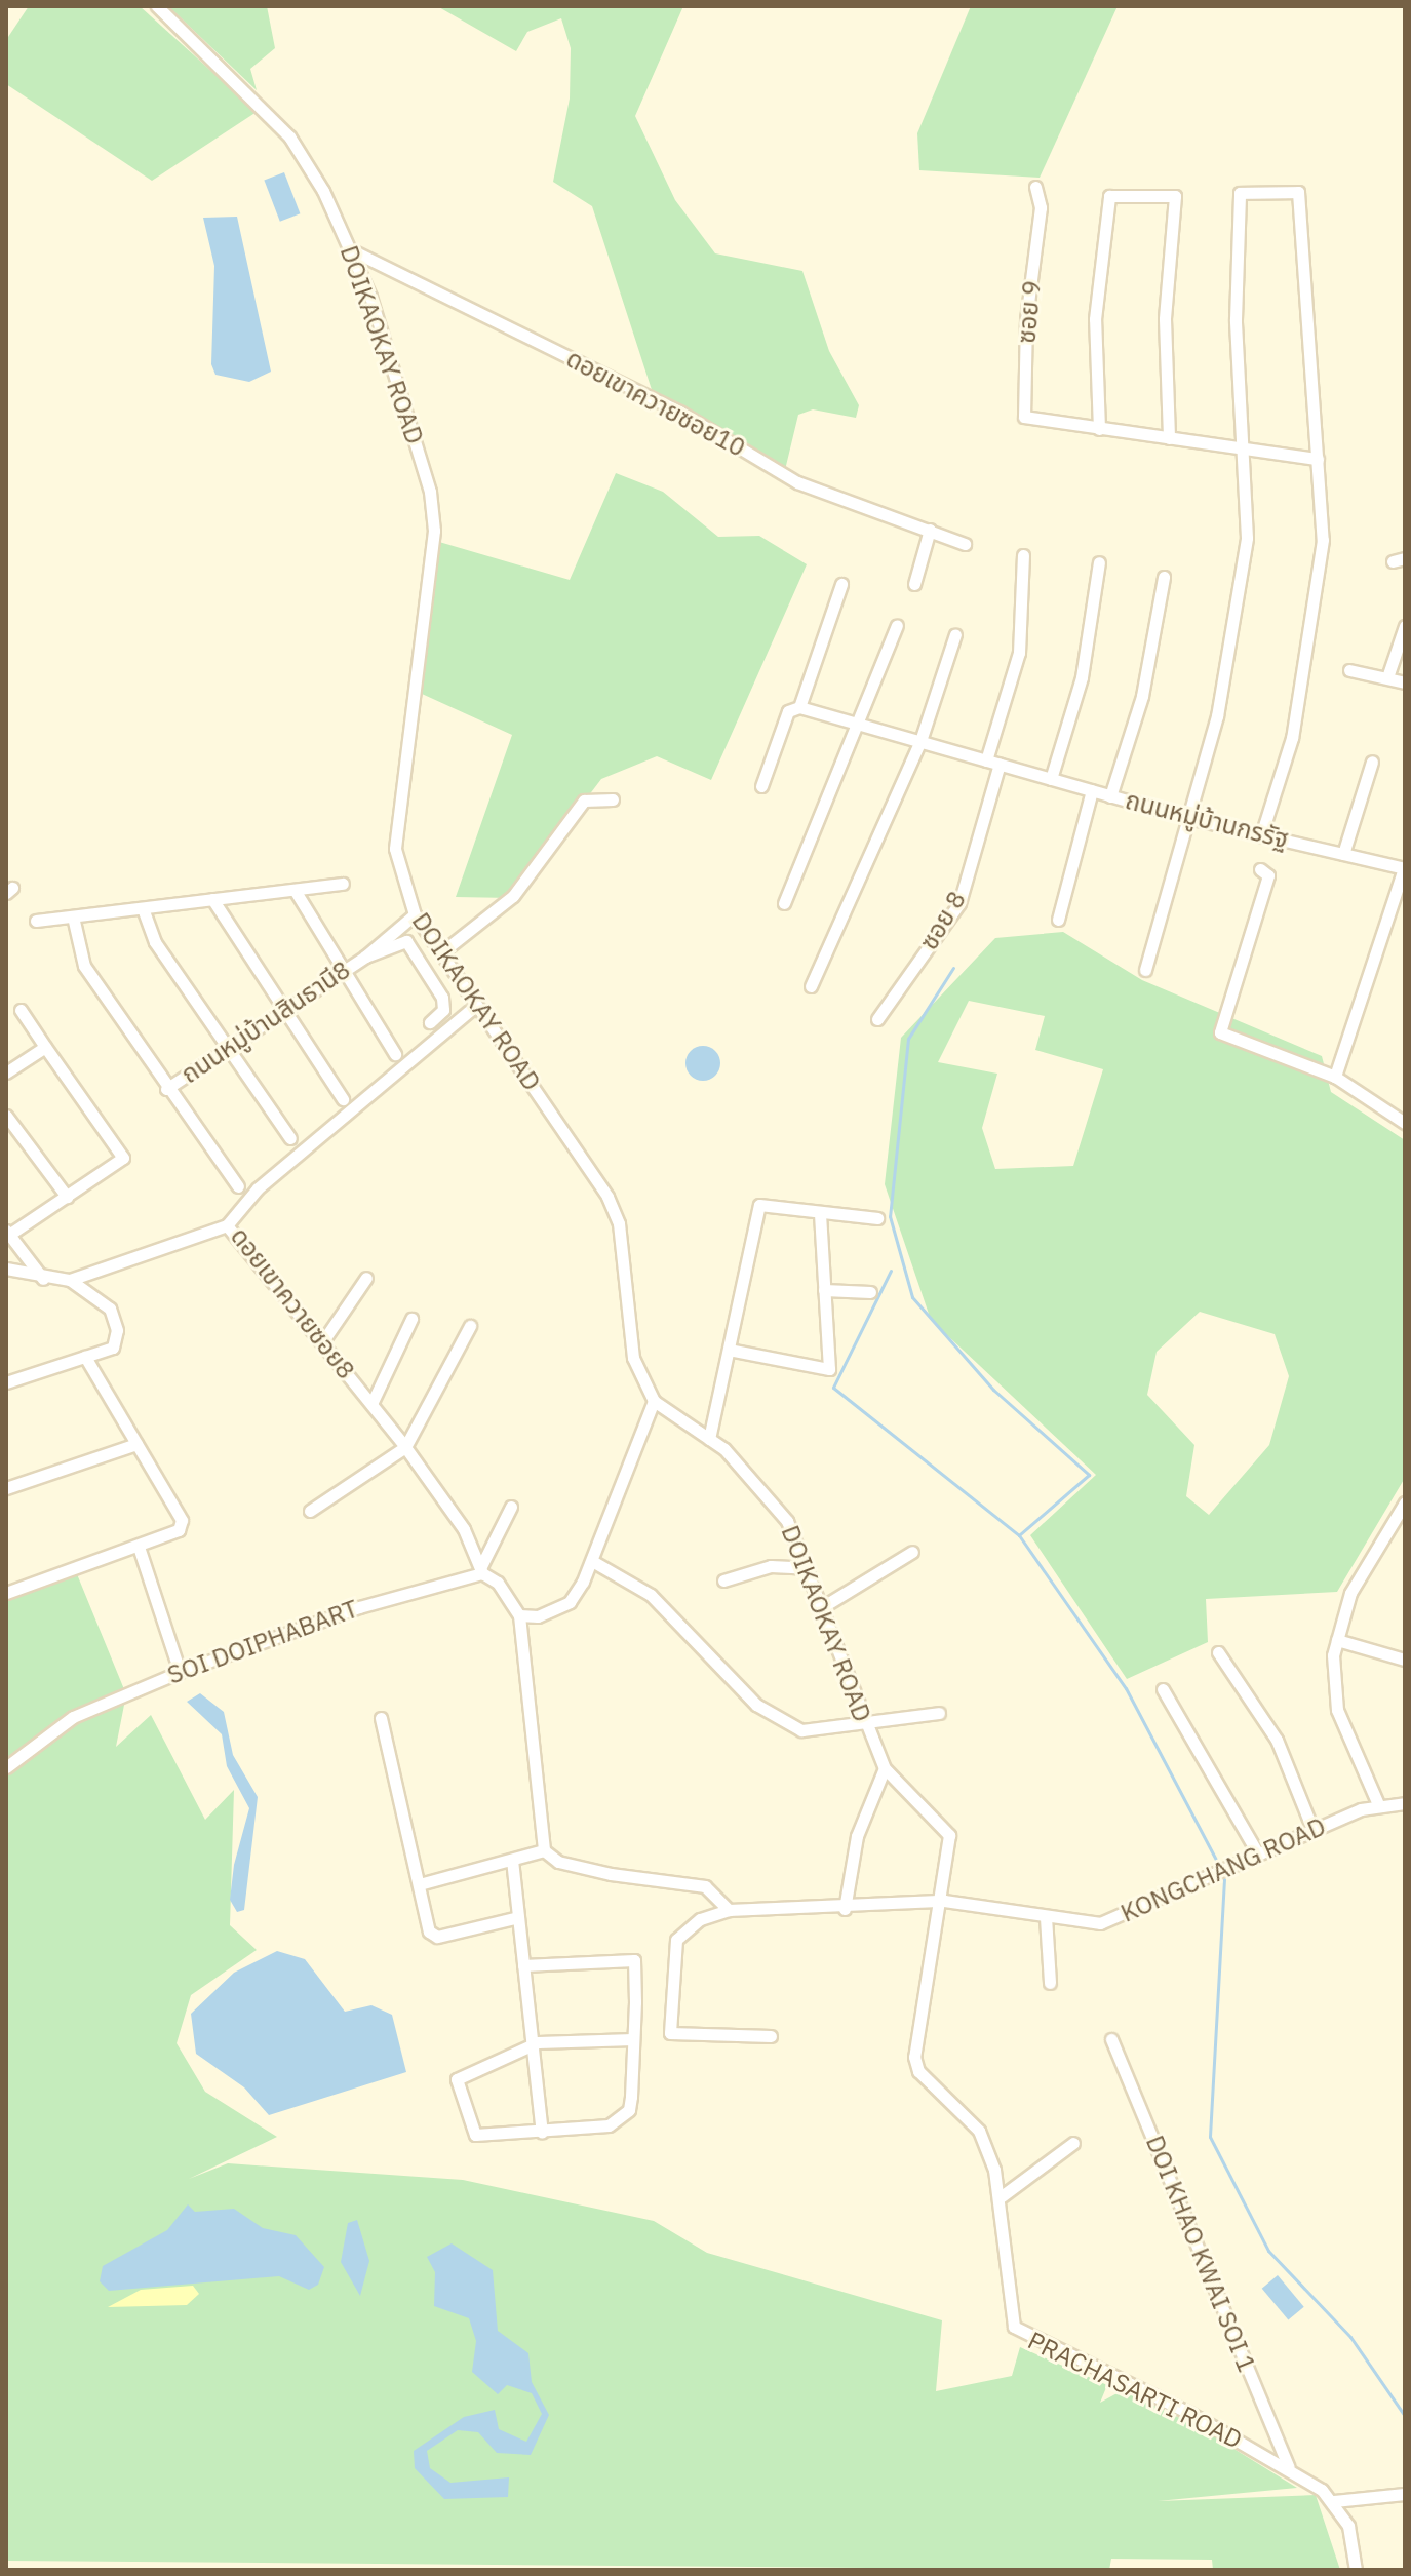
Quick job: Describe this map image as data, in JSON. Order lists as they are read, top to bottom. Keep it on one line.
{"streets":{"street":["ซอย 9","DOIKAOKAY ROAD","ดอยเขาควายซอย10","ถนนหมู่บ้านกรรัฐ","ซอย 8","ถนนหมู่บ้านสินธานี8","ดอยเขาควายซอย8","SOI DOIPHABART","KONGCHANG ROAD","DOI KHAO KWAI SOI 1","PRACHASARTI ROAD"]},"crossings":[["DOIKAOKAY ROAD","ดอยเขาควายซอย10"],["DOIKAOKAY ROAD","ดอยเขาควายซอย8"],["DOIKAOKAY ROAD","KONGCHANG ROAD"],["DOIKAOKAY ROAD","PRACHASARTI ROAD"],["ถนนหมู่บ้านกรรัฐ","ซอย 8"],["ดอยเขาควายซอย8","SOI DOIPHABART"],["KONGCHANG ROAD","PRACHASARTI ROAD"],["DOI KHAO KWAI SOI 1","PRACHASARTI ROAD"]]}
